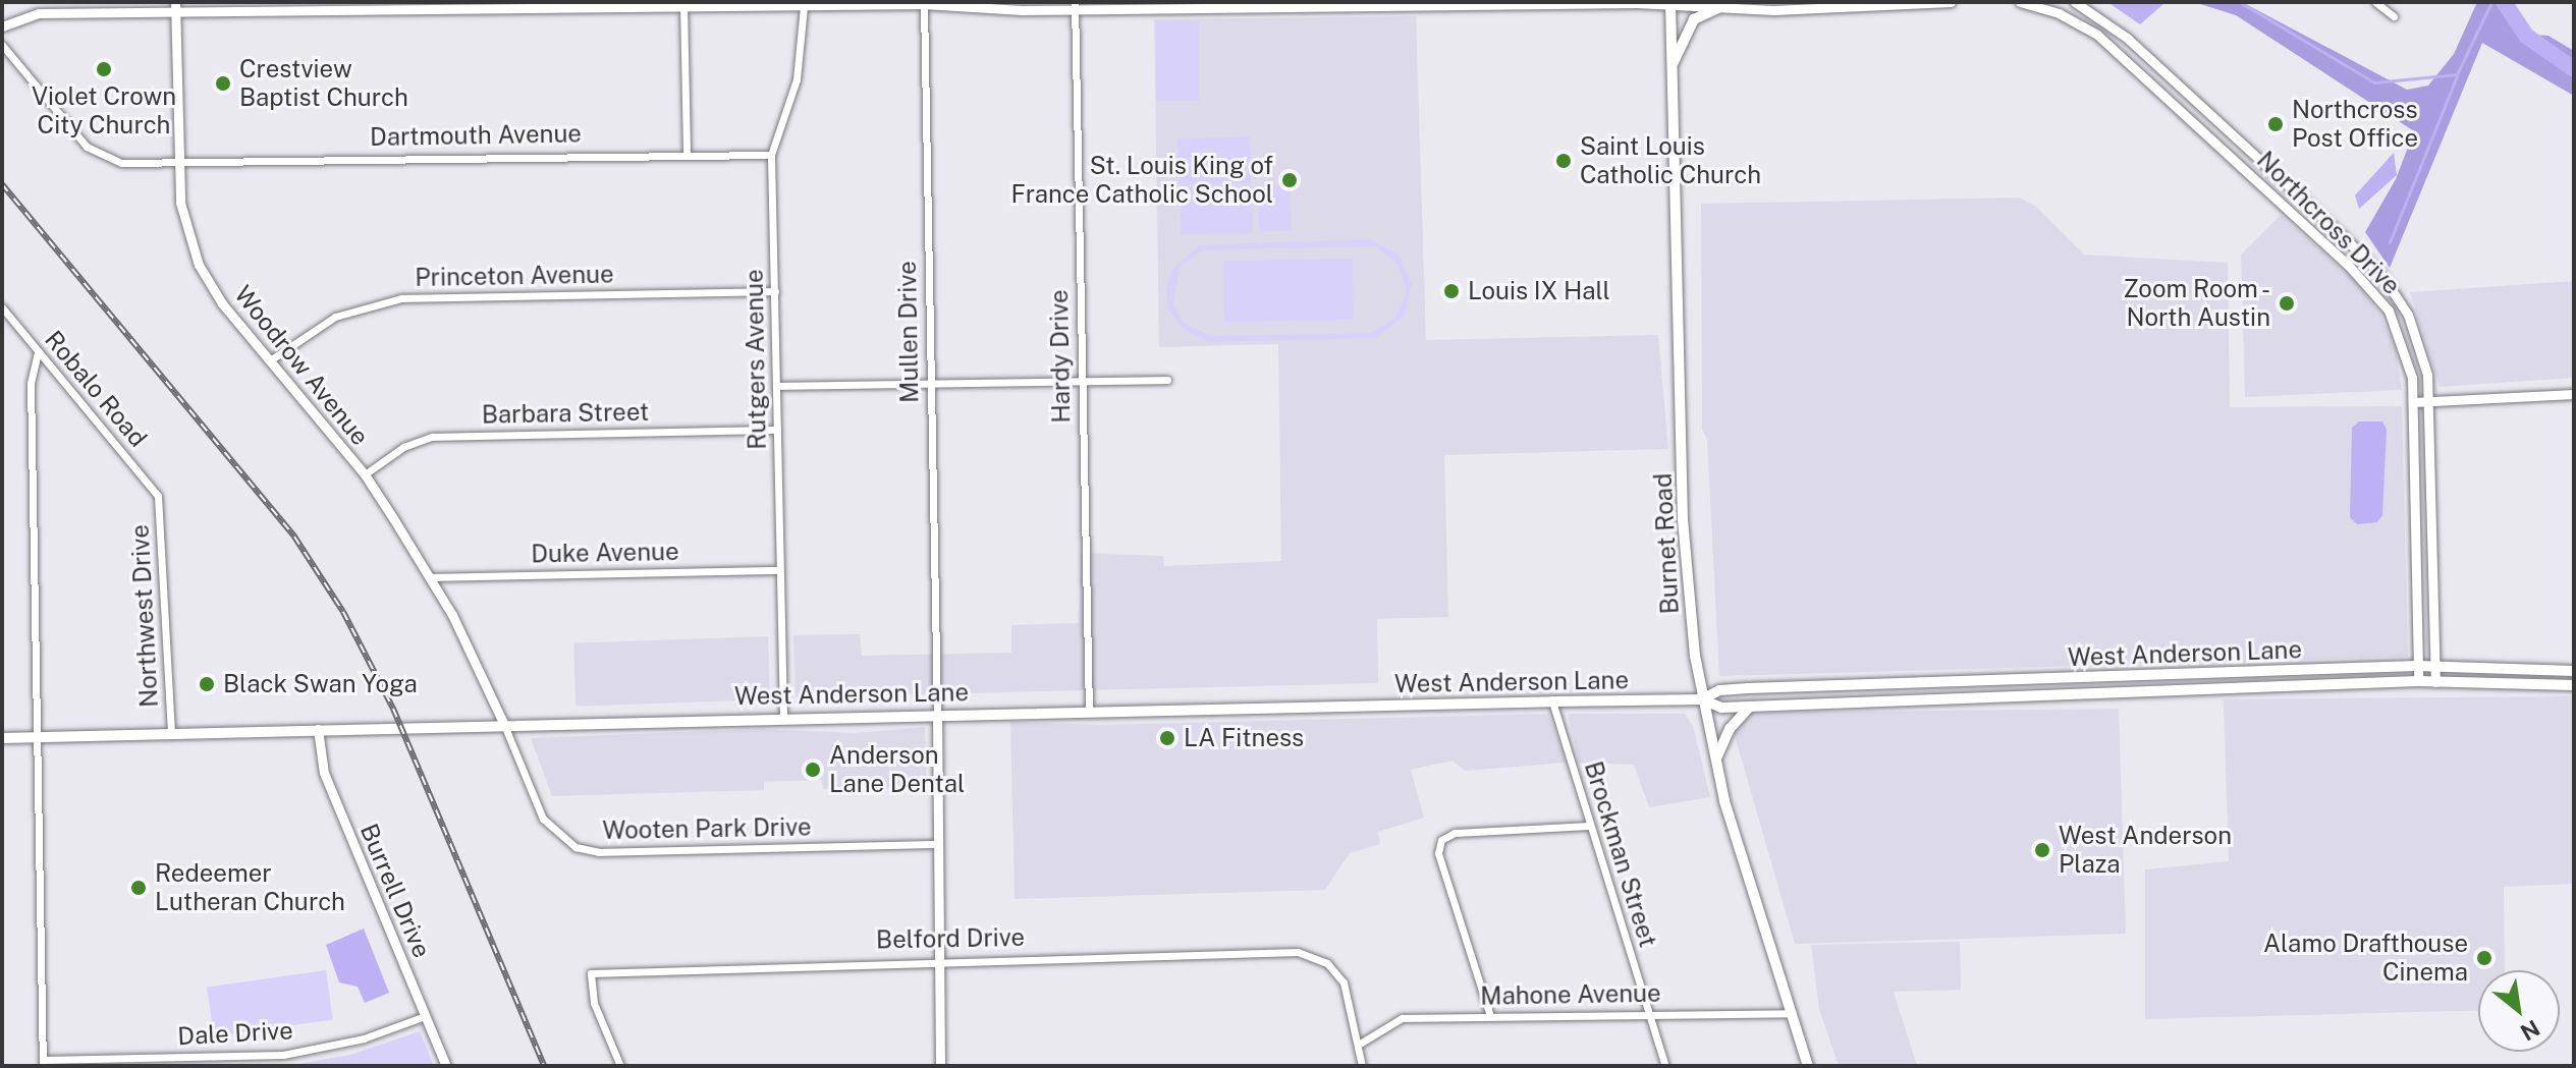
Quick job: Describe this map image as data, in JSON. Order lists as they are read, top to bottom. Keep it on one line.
{"streets":{"main road":["Burnet Road","West Anderson Lane"],"street":["Dartmouth Avenue","Northcross Drive","Princeton Avenue","Mullen Drive","Hardy Drive","Rutgers Avenue","Woodrow Avenue","Robalo Road","Barbara Street","Duke Avenue","Northwest Drive","Wooten Park Drive","Brockman Street","Burrell Drive","Belford Drive","Mahone Avenue","Dale Drive"]},"crossings":[["Dartmouth Avenue","Rutgers Avenue"],["Dartmouth Avenue","Woodrow Avenue"],["Northcross Drive","West Anderson Lane"],["Princeton Avenue","Rutgers Avenue"],["Princeton Avenue","Woodrow Avenue"],["Mullen Drive","West Anderson Lane"],["Mullen Drive","Wooten Park Drive"],["Mullen Drive","Belford Drive"],["Hardy Drive","West Anderson Lane"],["Rutgers Avenue","Barbara Street"],["Rutgers Avenue","Duke Avenue"],["Rutgers Avenue","West Anderson Lane"],["Woodrow Avenue","Barbara Street"],["Woodrow Avenue","Duke Avenue"],["Woodrow Avenue","West Anderson Lane"],["Woodrow Avenue","Wooten Park Drive"],["Robalo Road","Northwest Drive"],["Burnet Road","West Anderson Lane"],["Burnet Road","Mahone Avenue"],["Northwest Drive","West Anderson Lane"],["West Anderson Lane","Wooten Park Drive"],["West Anderson Lane","Brockman Street"],["West Anderson Lane","Burrell Drive"],["Brockman Street","Mahone Avenue"],["Burrell Drive","Dale Drive"],["Belford Drive","Mahone Avenue"]],"places":["Violet Crown City Church","Crestview Baptist Church","Northcross Post Office","Saint Louis Catholic Church","St. Louis King of France Catholic School","Louis IX Hall","Zoom Room - North Austin","Black Swan Yoga","LA Fitness","Anderson Lane Dental","West Anderson Plaza","Redeemer Lutheran Church","Alamo Drafthouse Cinema"],"north":"bottom right"}
